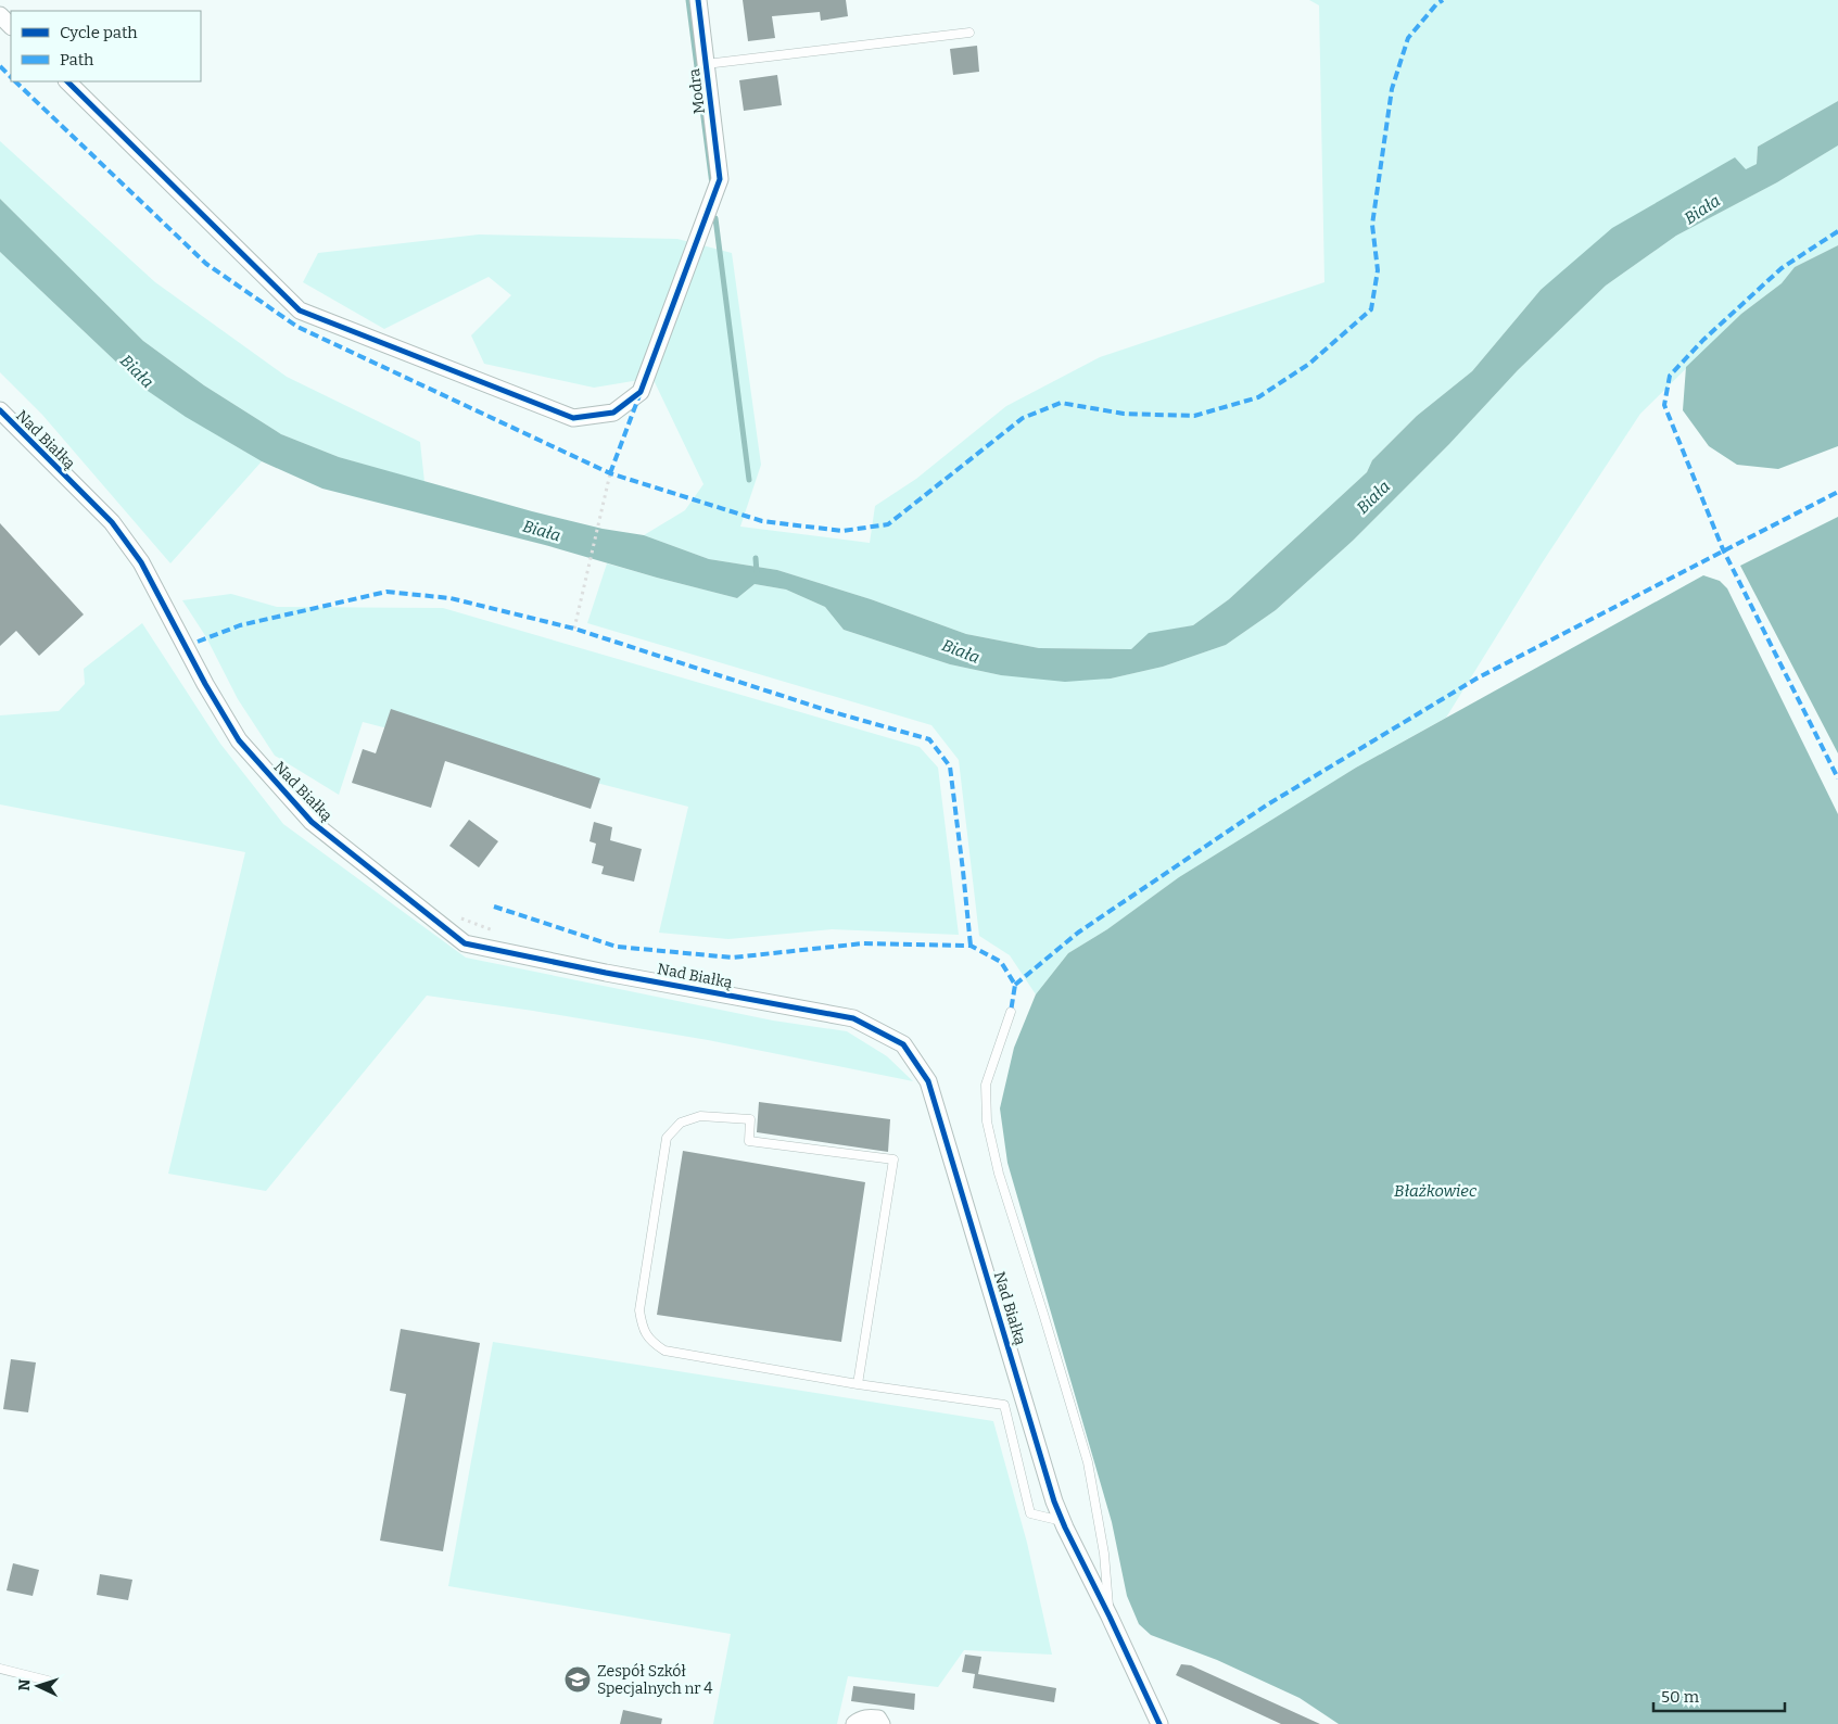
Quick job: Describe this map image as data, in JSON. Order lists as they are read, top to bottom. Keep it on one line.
{"streets":{"street":["Modra","Nad Białką"]},"water":["Biała","Błażkowiec"],"places":{"school or university":["Zespół Szkół Specjalnych nr 4"]},"legend":["Cycle path","Path"],"scale_bar":"50 m","north":"left"}
